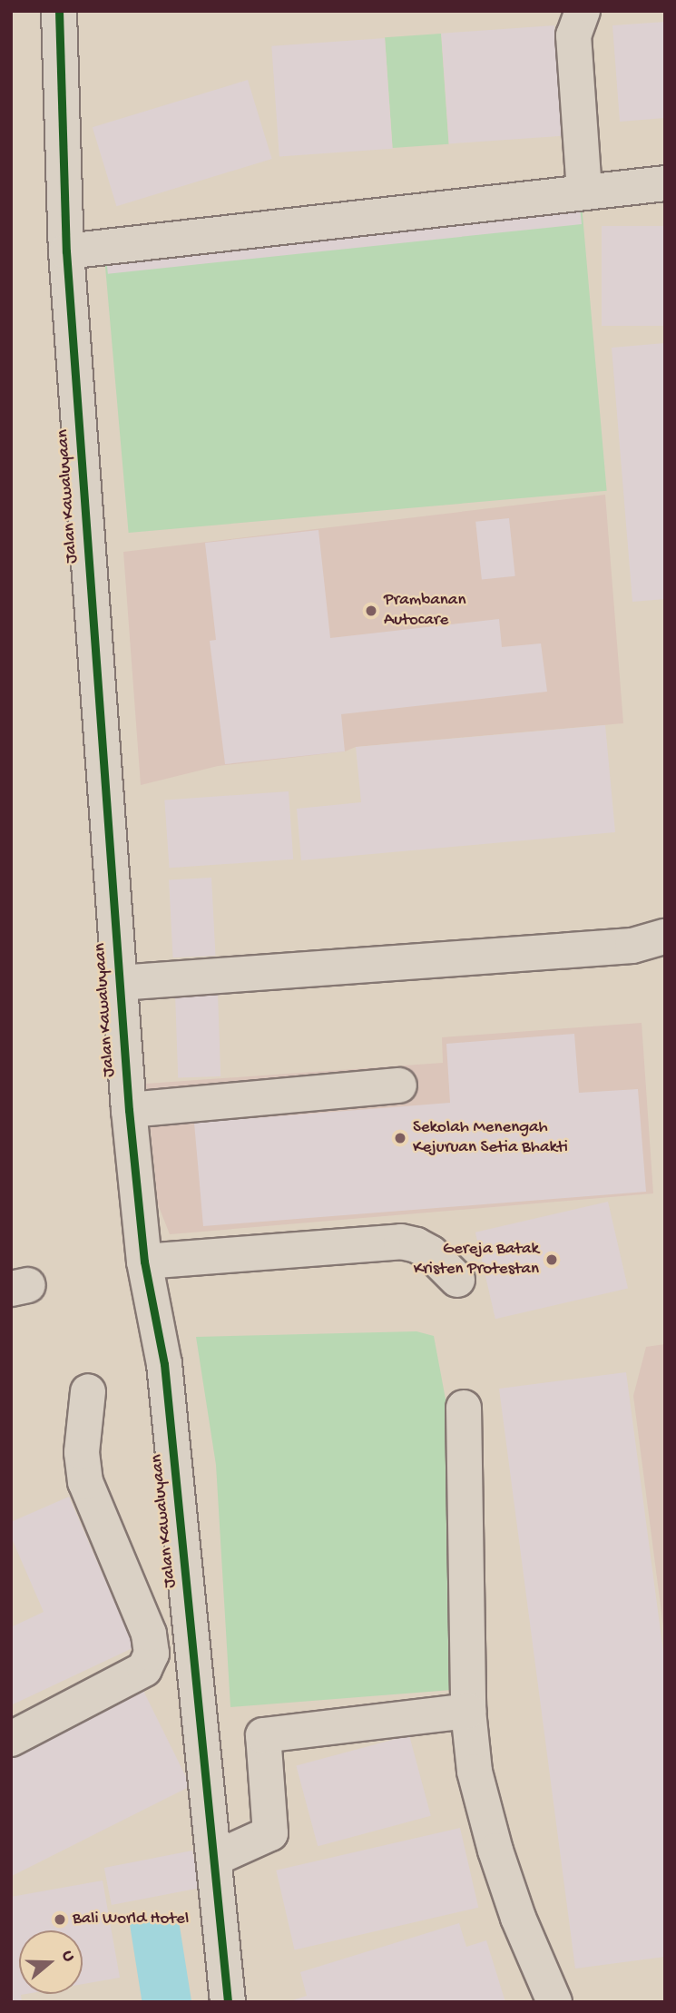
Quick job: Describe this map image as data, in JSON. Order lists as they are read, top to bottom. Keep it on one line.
{"streets":{"street":["Jalan Kawaluyaan"]},"places":["Prambanan Autocare","Sekolah Menengah Kejuruan Setia Bhakti","Gereja Batak Kristen Protestan","Bali World Hotel"],"north":"right"}
